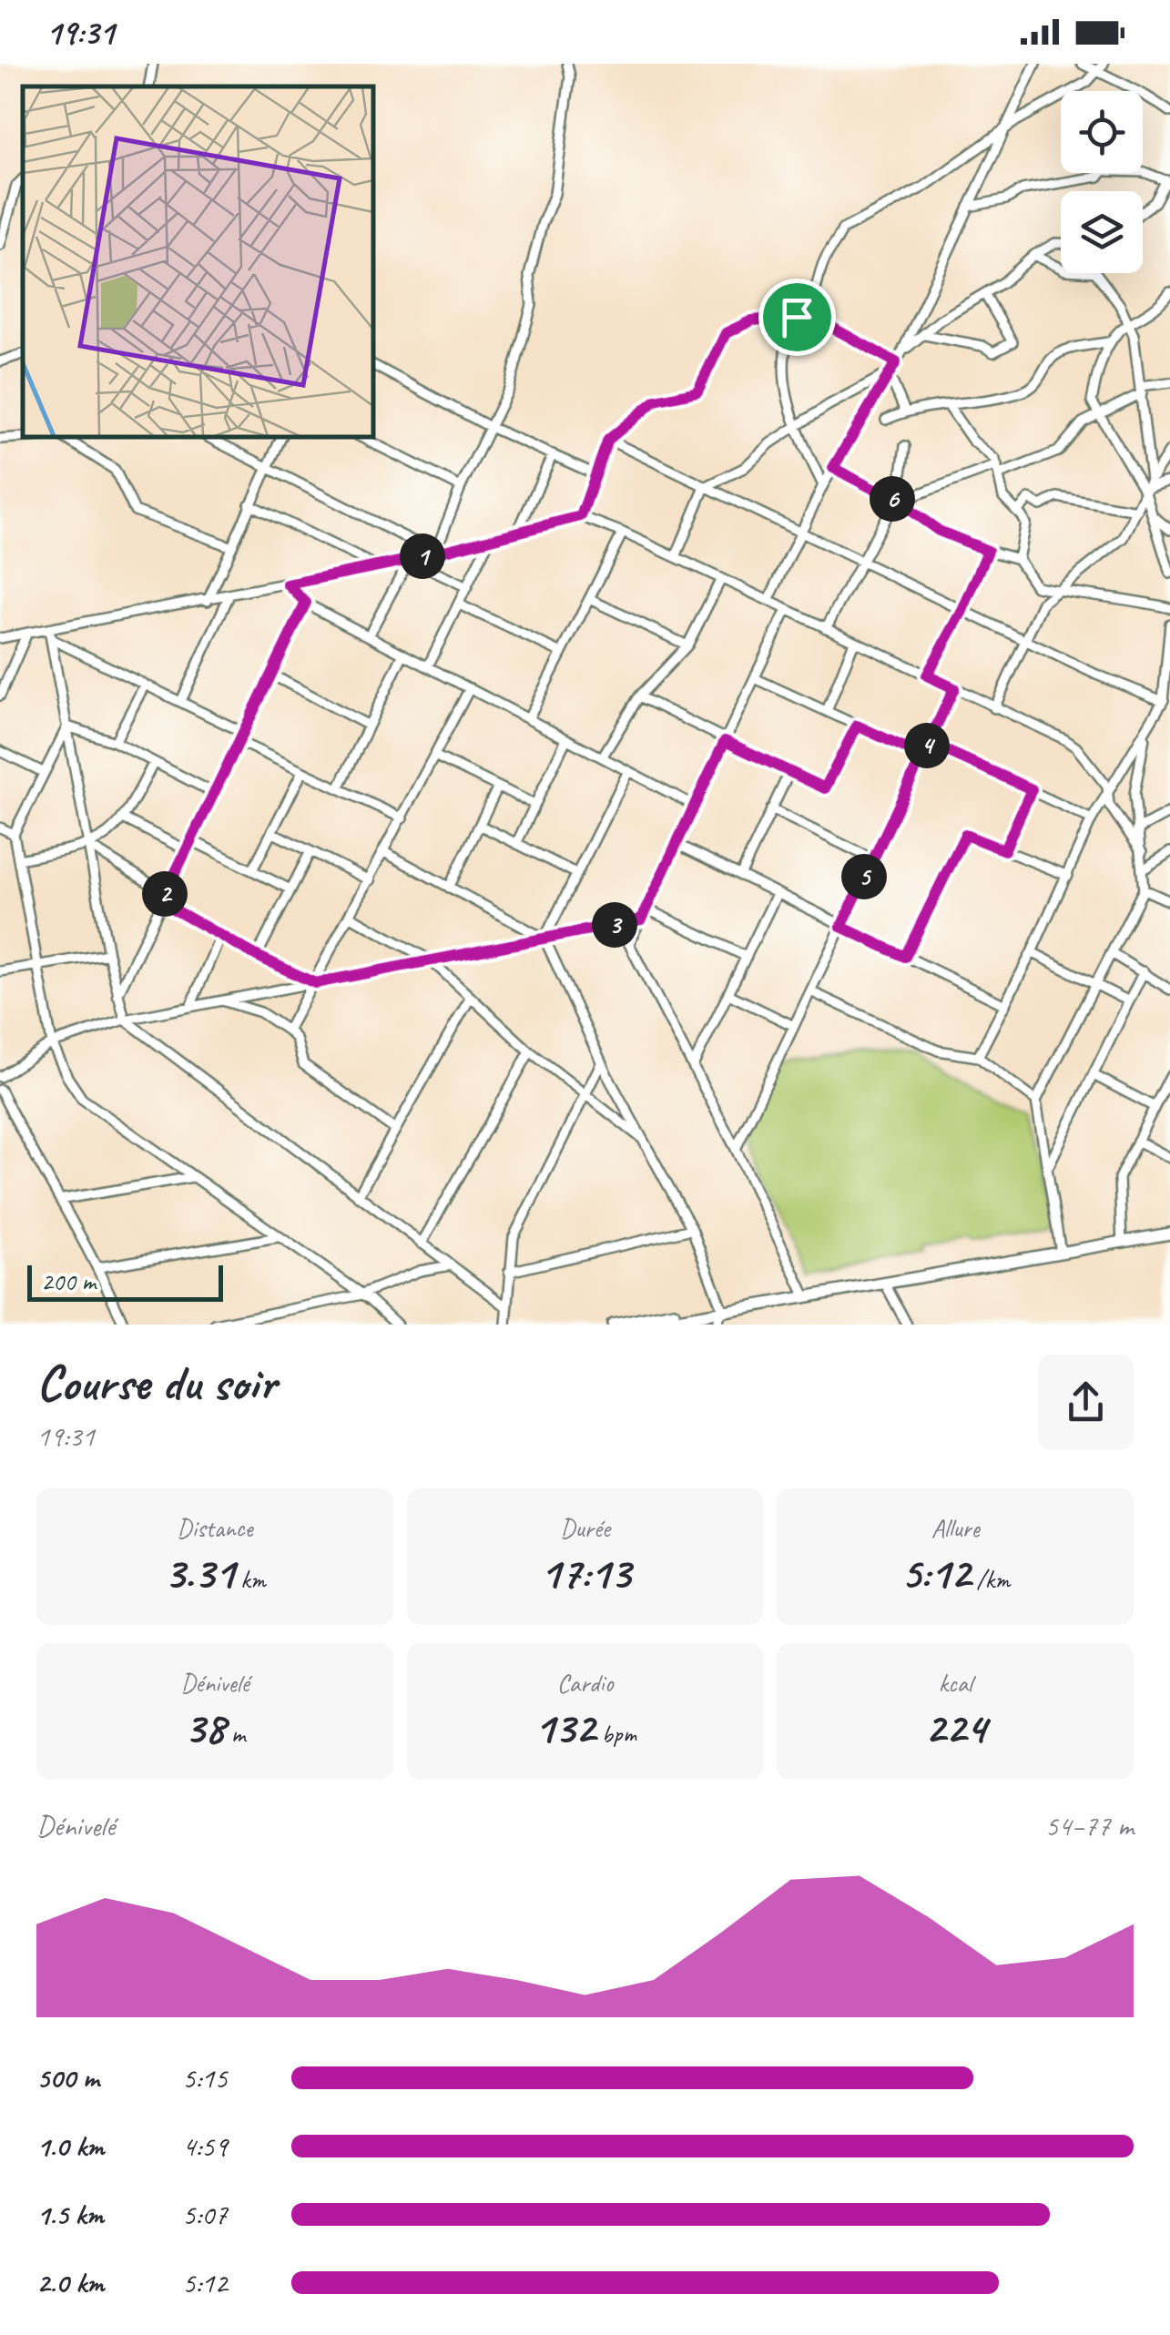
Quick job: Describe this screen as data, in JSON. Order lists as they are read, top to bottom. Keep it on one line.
{"scale_bar":"200 m","page":{"status":"19:31","pins":["6","1","4","5","2","3"],"scale":"200 m","heading":["Course du soir","19:31"],"stats":[["Distance","3.31 km"],["Durée","17:13"],["Allure","5:12 /km"],["Dénivelé","38 m"],["Cardio","132 bpm"],["kcal","224"]],"chart":["Dénivelé","54–77 m"],"list":[{"name":"500 m","note":"5:15"},{"name":"1.0 km","note":"4:59"},{"name":"1.5 km","note":"5:07"},{"name":"2.0 km","note":"5:12"}]}}
